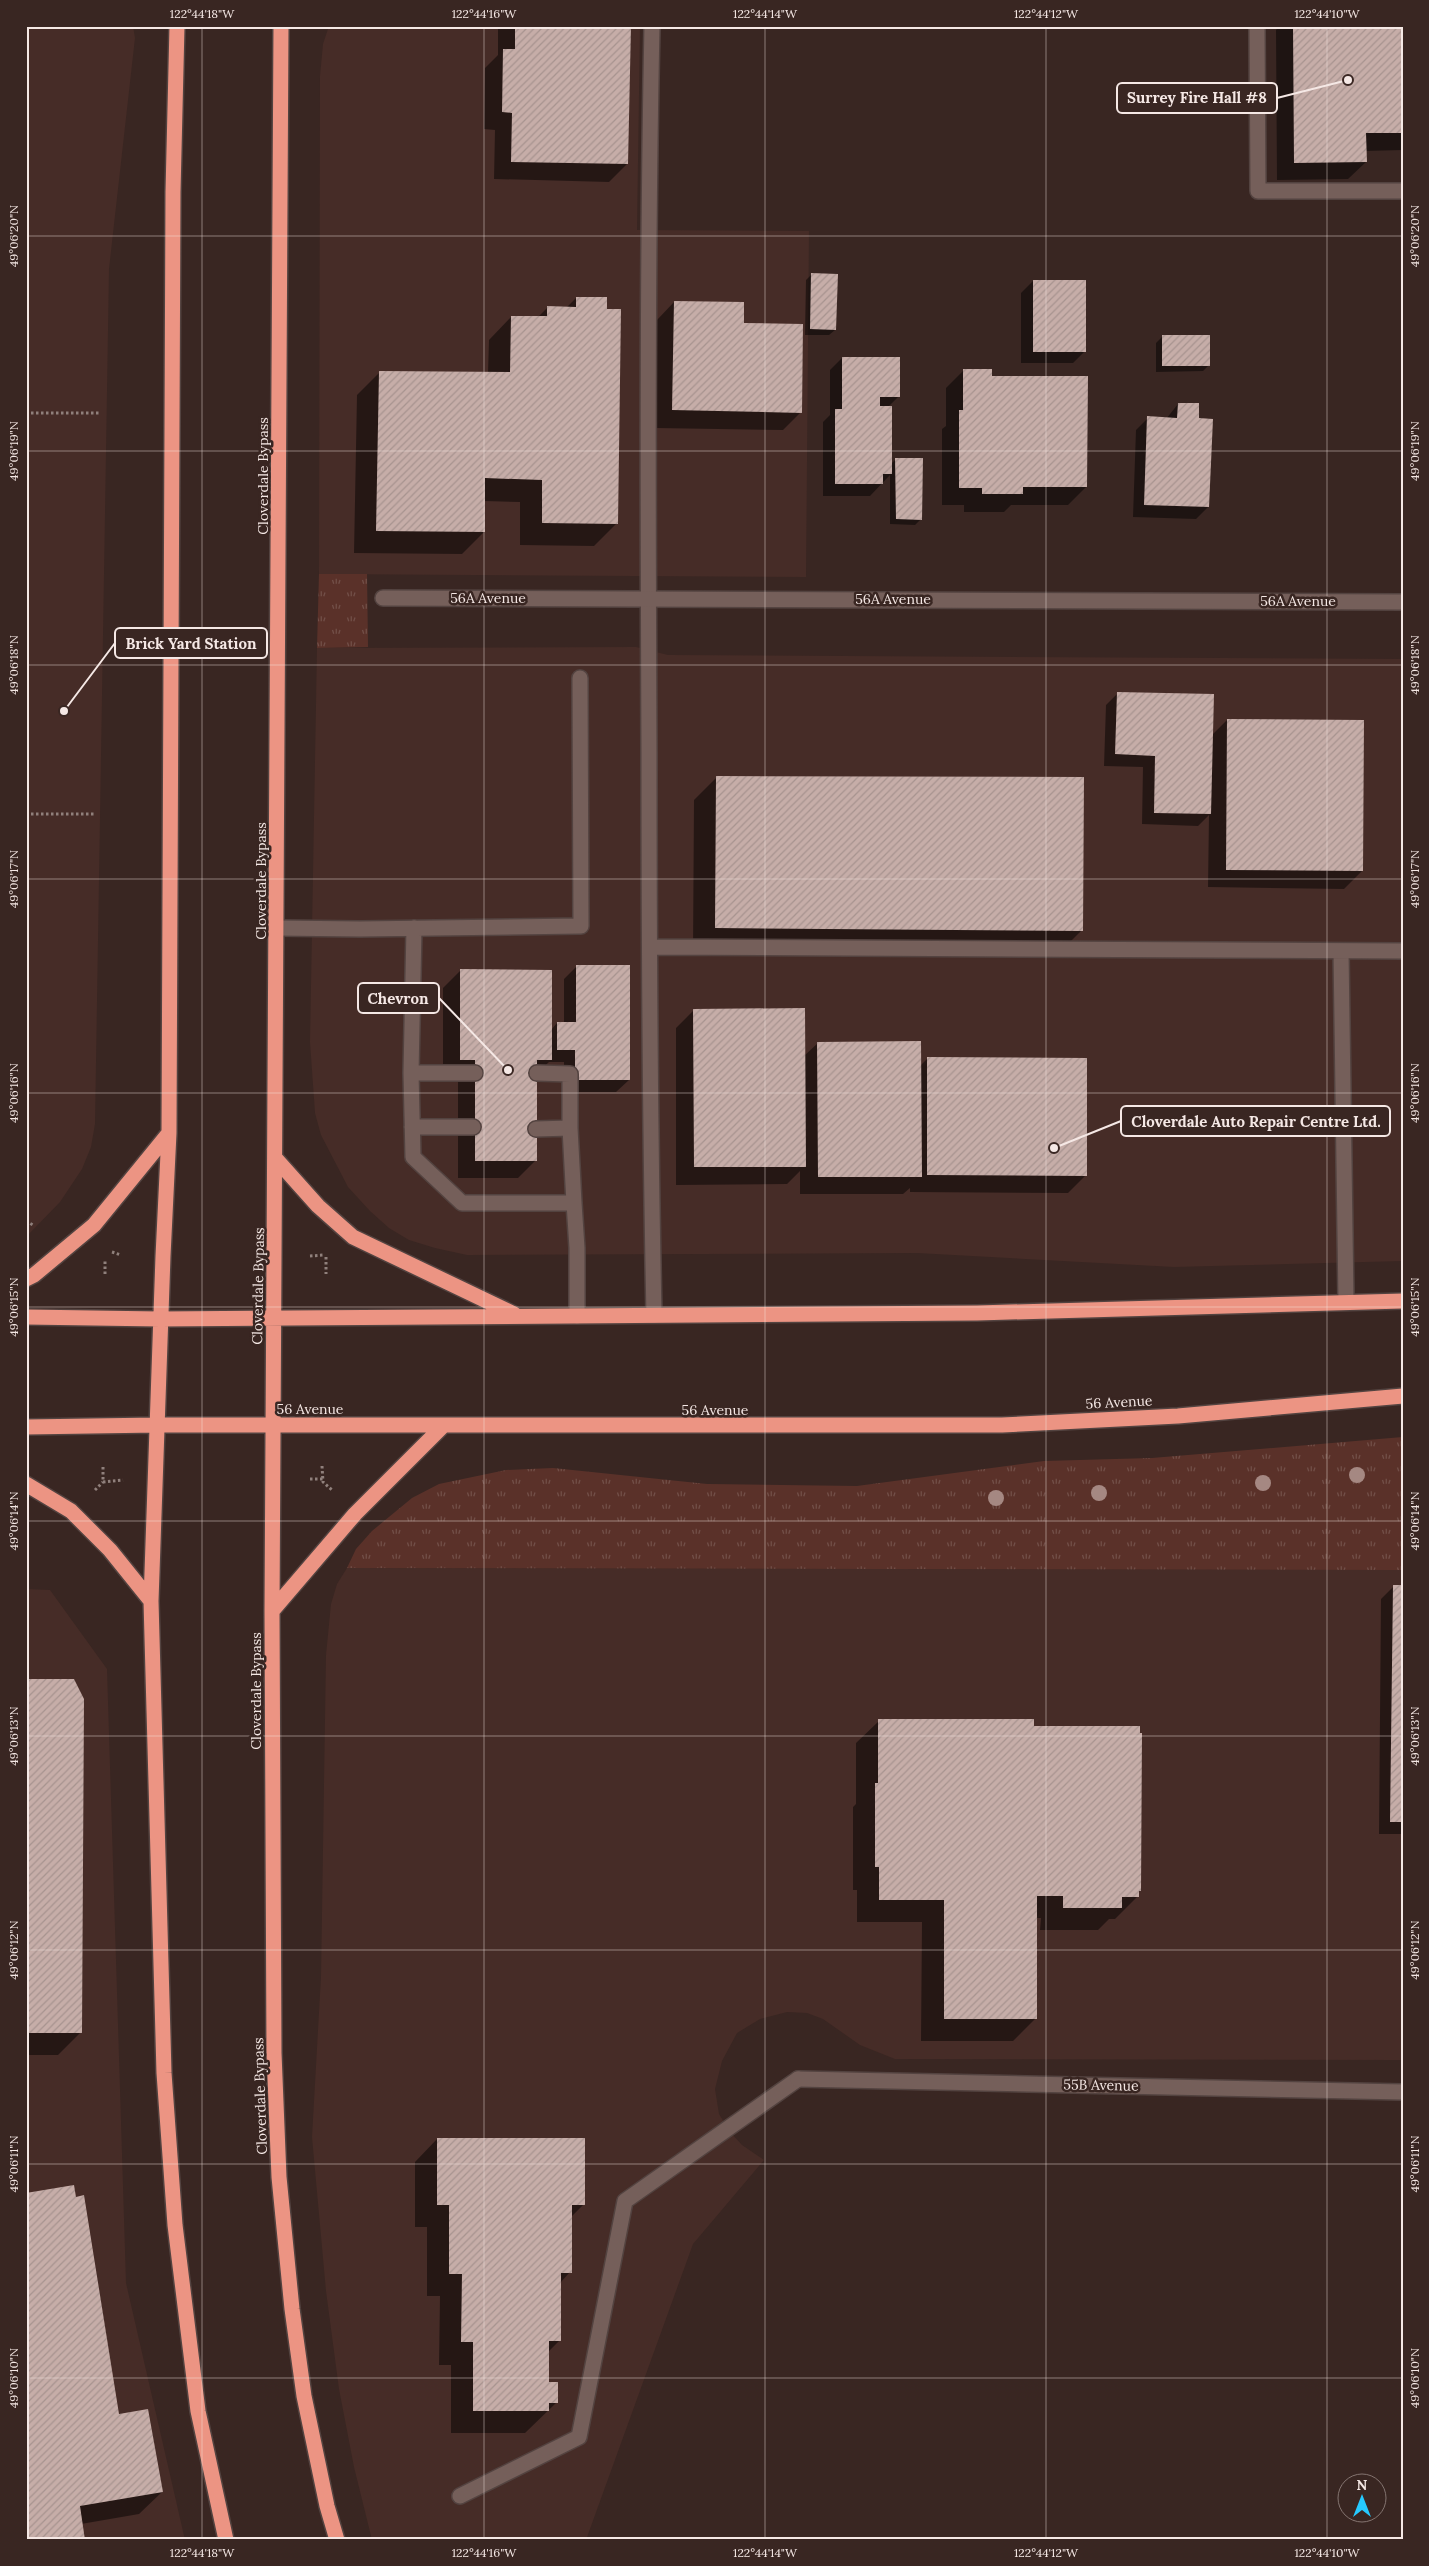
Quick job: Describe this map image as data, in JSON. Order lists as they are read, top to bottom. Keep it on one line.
{"streets":{"highway":["Cloverdale Bypass","56 Avenue"],"street":["56A Avenue","55B Avenue"]},"crossings":[["Cloverdale Bypass","56 Avenue"]],"places":["Surrey Fire Hall #8","Brick Yard Station","Chevron","Cloverdale Auto Repair Centre Ltd."],"north":"top","coordinates":["122°44'18\"W","122°44'16\"W","122°44'14\"W","122°44'12\"W","122°44'10\"W","49°06'20\"N","49°06'19\"N","49°06'18\"N","49°06'17\"N","49°06'16\"N","49°06'15\"N","49°06'14\"N","49°06'13\"N","49°06'12\"N","49°06'11\"N","49°06'10\"N"]}
